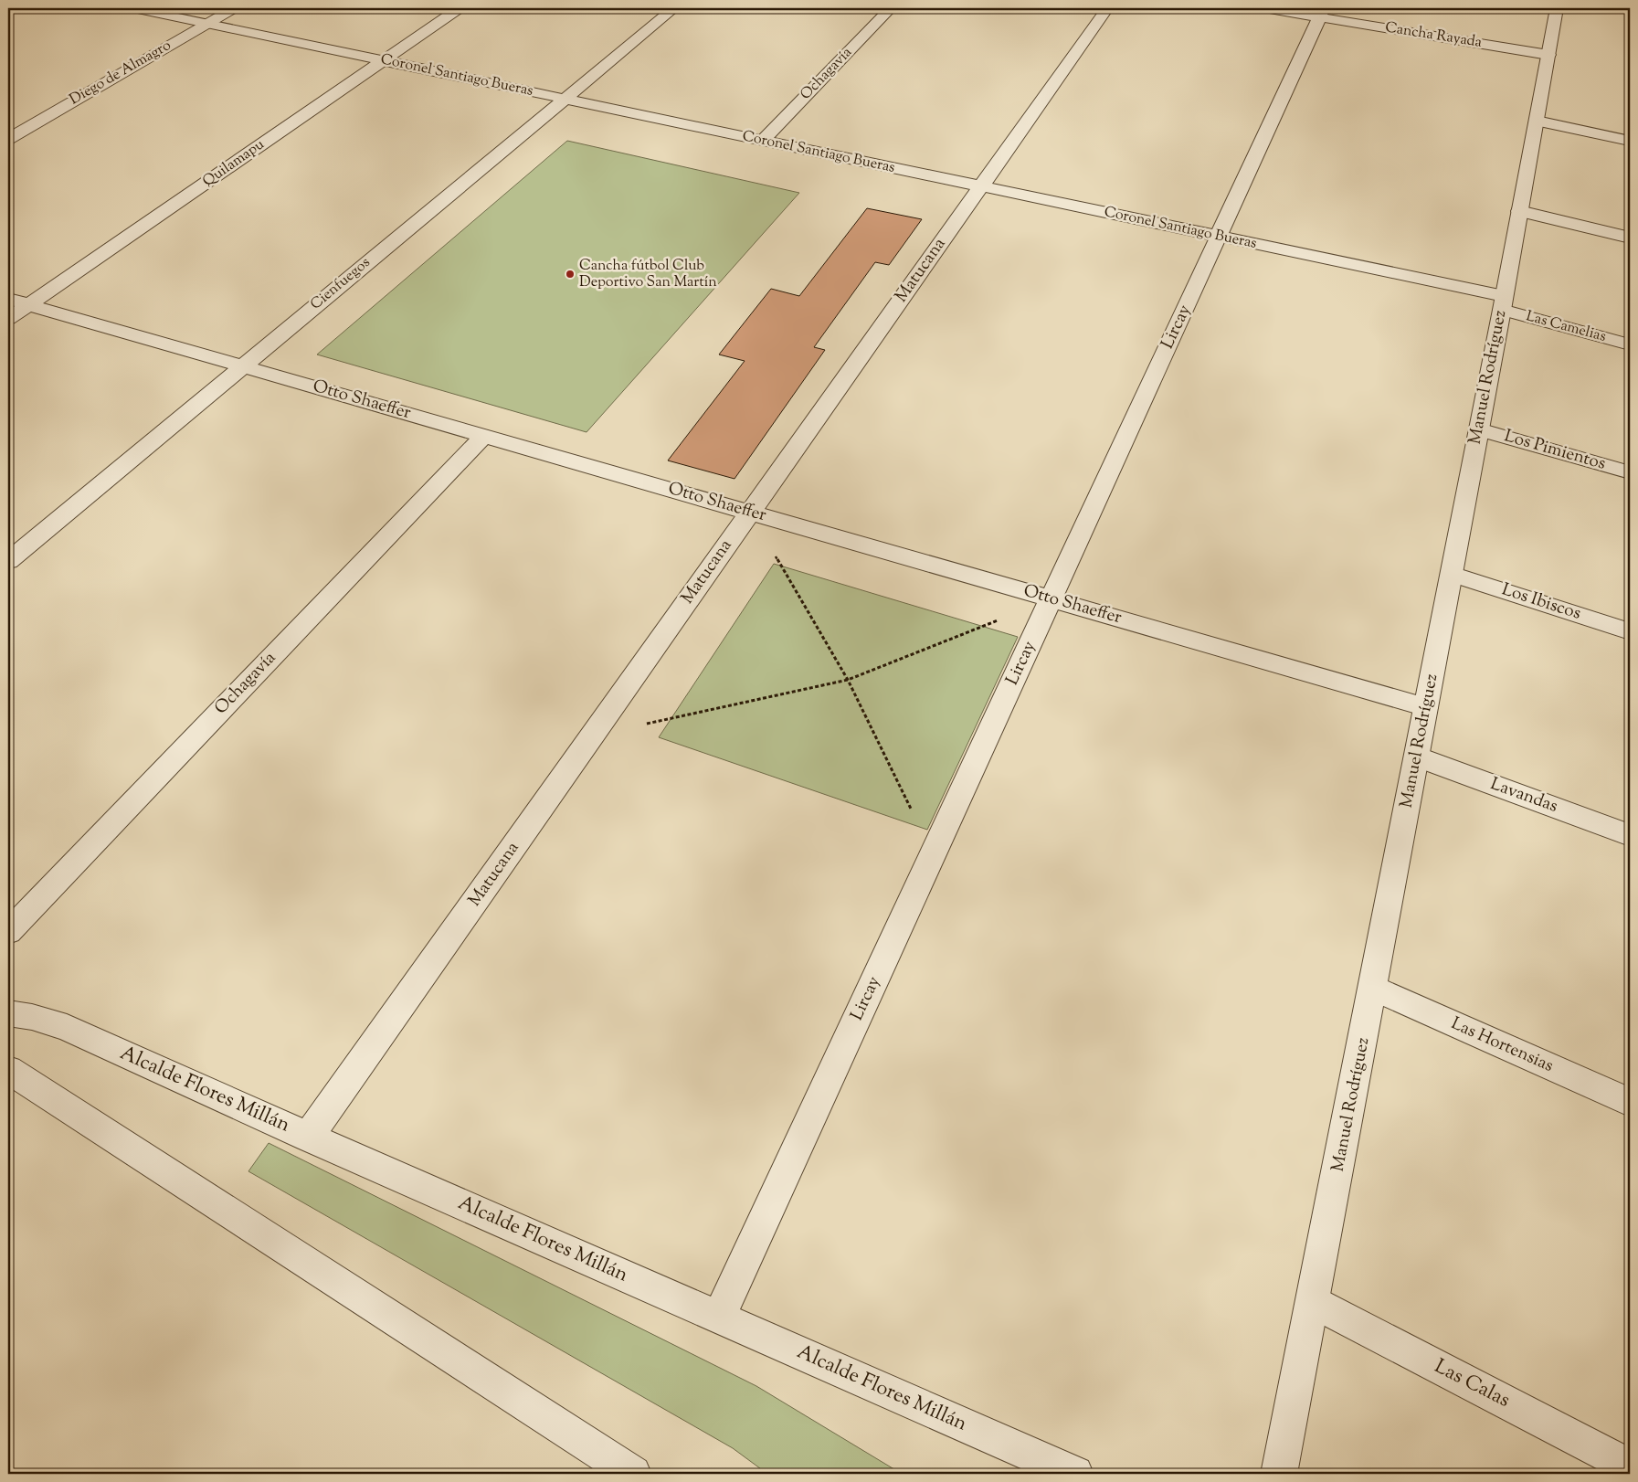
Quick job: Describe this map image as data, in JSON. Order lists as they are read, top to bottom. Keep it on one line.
{"streets":{"street":["Cancha Rayada","Diego de Almagro","Ochagavía","Coronel Santiago Bueras","Quilamapu","Matucana","Cienfuegos","Lircay","Las Camelias","Manuel Rodríguez","Otto Shaeffer","Los Pimientos","Los Ibiscos","Lavandas","Las Hortensias","Alcalde Flores Millán","Las Calas"]},"crossings":[["Cancha Rayada","Lircay"],["Cancha Rayada","Manuel Rodríguez"],["Diego de Almagro","Coronel Santiago Bueras"],["Ochagavía","Coronel Santiago Bueras"],["Ochagavía","Otto Shaeffer"],["Coronel Santiago Bueras","Quilamapu"],["Coronel Santiago Bueras","Matucana"],["Coronel Santiago Bueras","Cienfuegos"],["Coronel Santiago Bueras","Lircay"],["Coronel Santiago Bueras","Las Camelias"],["Coronel Santiago Bueras","Manuel Rodríguez"],["Quilamapu","Otto Shaeffer"],["Matucana","Otto Shaeffer"],["Matucana","Alcalde Flores Millán"],["Cienfuegos","Otto Shaeffer"],["Lircay","Otto Shaeffer"],["Lircay","Alcalde Flores Millán"],["Las Camelias","Manuel Rodríguez"],["Manuel Rodríguez","Otto Shaeffer"],["Manuel Rodríguez","Los Pimientos"],["Manuel Rodríguez","Los Ibiscos"],["Manuel Rodríguez","Lavandas"],["Manuel Rodríguez","Las Hortensias"],["Manuel Rodríguez","Las Calas"]],"places":["Cancha fútbol Club Deportivo San Martín"]}
